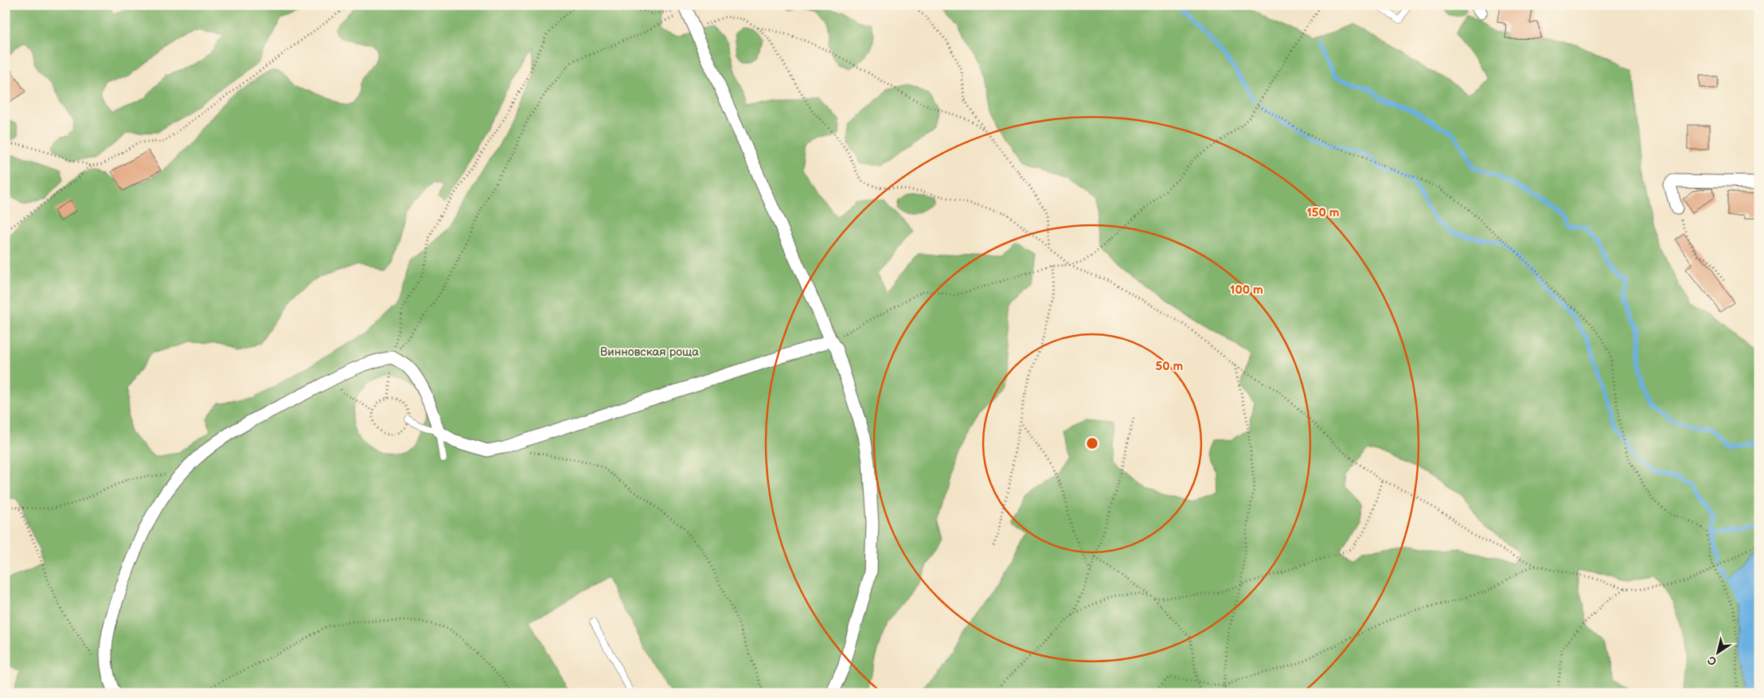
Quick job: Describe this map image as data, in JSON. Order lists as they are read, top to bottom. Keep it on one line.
{"parks":["Винновская роща"],"north":"bottom left","rings":["150 m","100 m","50 m"]}
